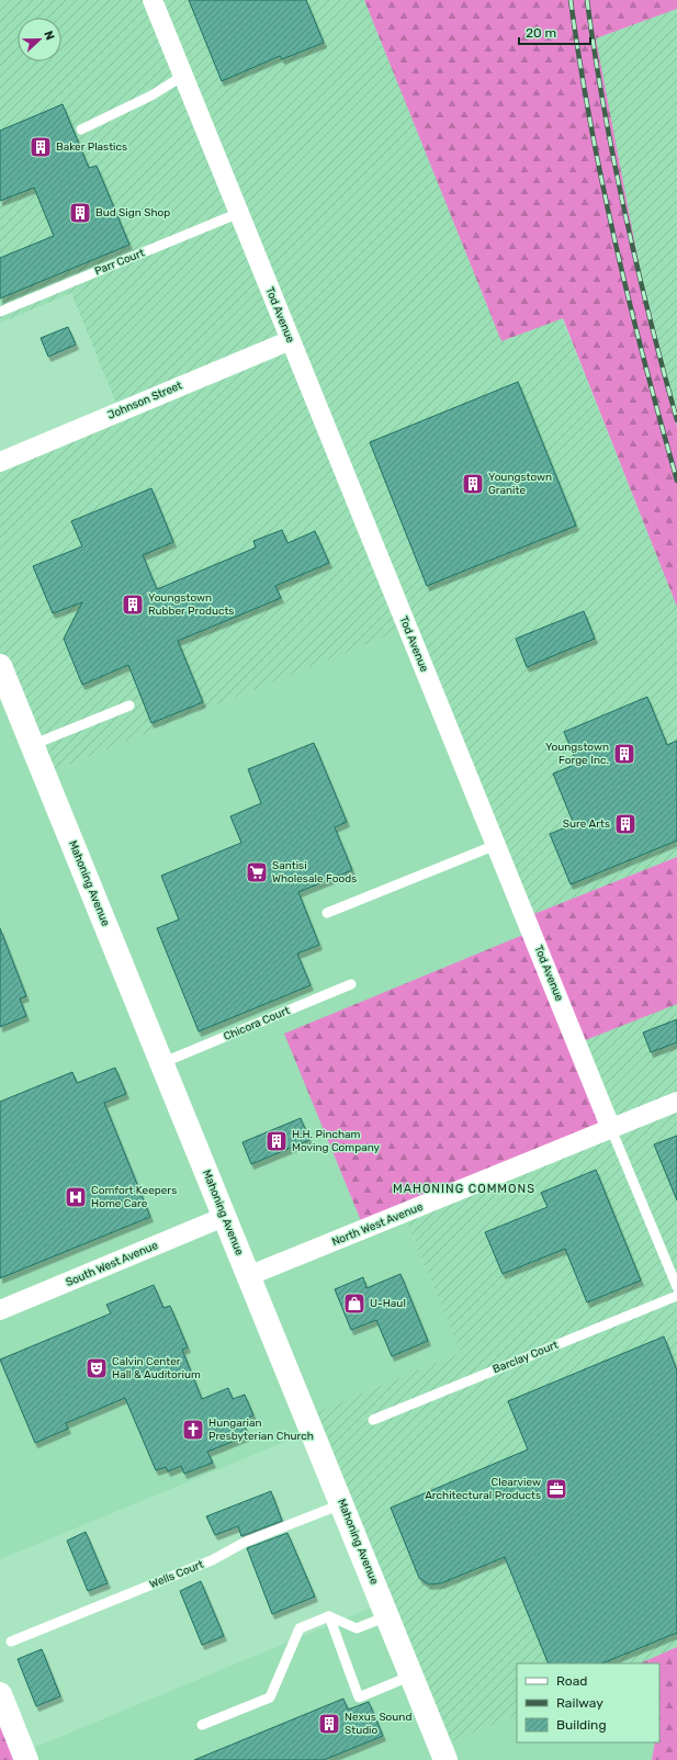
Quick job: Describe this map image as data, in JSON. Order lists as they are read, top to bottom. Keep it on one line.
{"streets":{"main road":["Mahoning Avenue"],"street":["Tod Avenue","Johnson Street","North West Avenue","South West Avenue"],"lane":["Parr Court","Chicora Court","Barclay Court","Wells Court"]},"crossings":[["Parr Court","Tod Avenue"],["Tod Avenue","Johnson Street"],["Tod Avenue","North West Avenue"],["Mahoning Avenue","Chicora Court"],["Mahoning Avenue","North West Avenue"],["Mahoning Avenue","South West Avenue"],["Mahoning Avenue","Wells Court"]],"districts":["MAHONING COMMONS"],"places":{"building":["Baker Plastics","Bud Sign Shop","Youngstown Granite","Youngstown Rubber Products","Youngstown Forge Inc.","Sure Arts","H.H. Pincham Moving Company","Nexus Sound Studio"],"supermarket":["Santisi Wholesale Foods"],"hospital":["Comfort Keepers Home Care"],"shop":["U-Haul"],"theatre":["Calvin Center Hall & Auditorium"],"church":["Hungarian Presbyterian Church"],"office":["Clearview Architectural Products"]},"legend":["Road","Railway","Building"],"scale_bar":"20 m","north":"right"}
